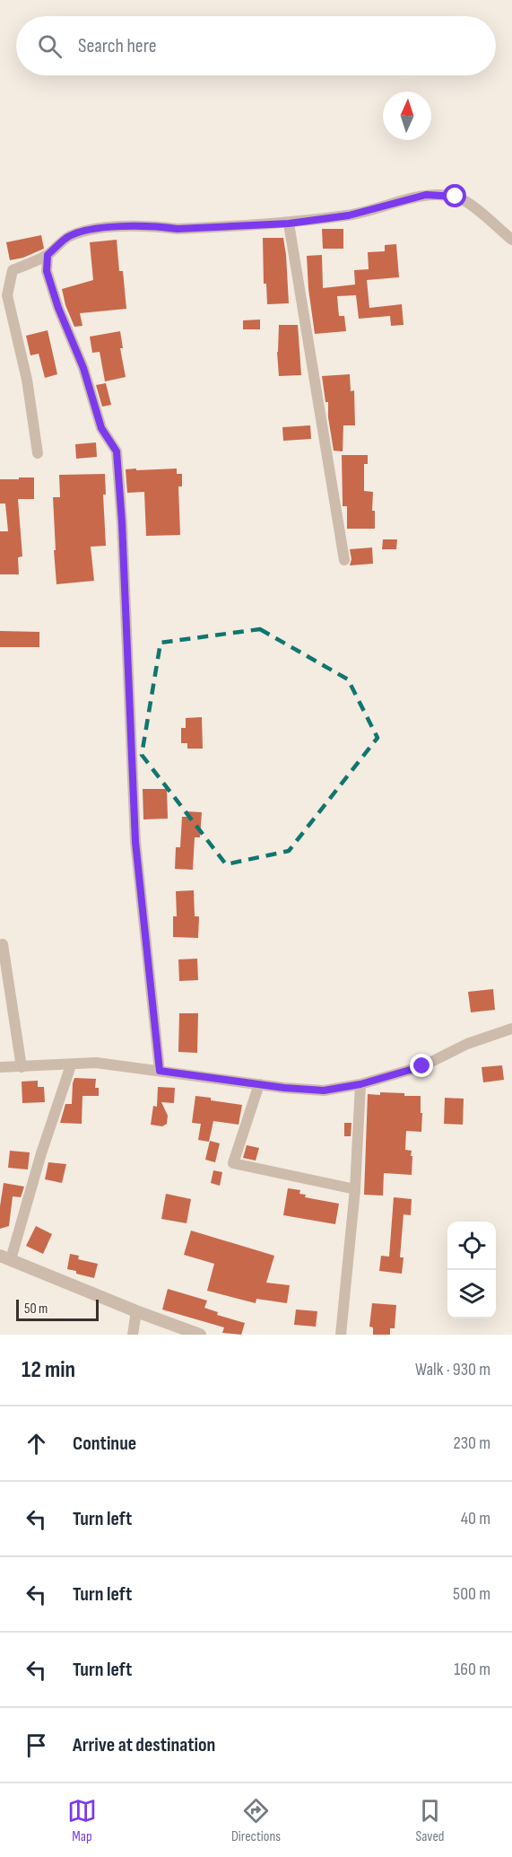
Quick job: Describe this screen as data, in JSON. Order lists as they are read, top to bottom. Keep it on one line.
{"scale_bar":"50 m","north":"top","page":{"search":"Search here","scale":"50 m","heading":["12 min","Walk · 930 m"],"list":[["Continue","230 m"],["Turn left","40 m"],["Turn left","500 m"],["Turn left","160 m"],"Arrive at destination"],"nav":["Map","Directions","Saved"]}}
